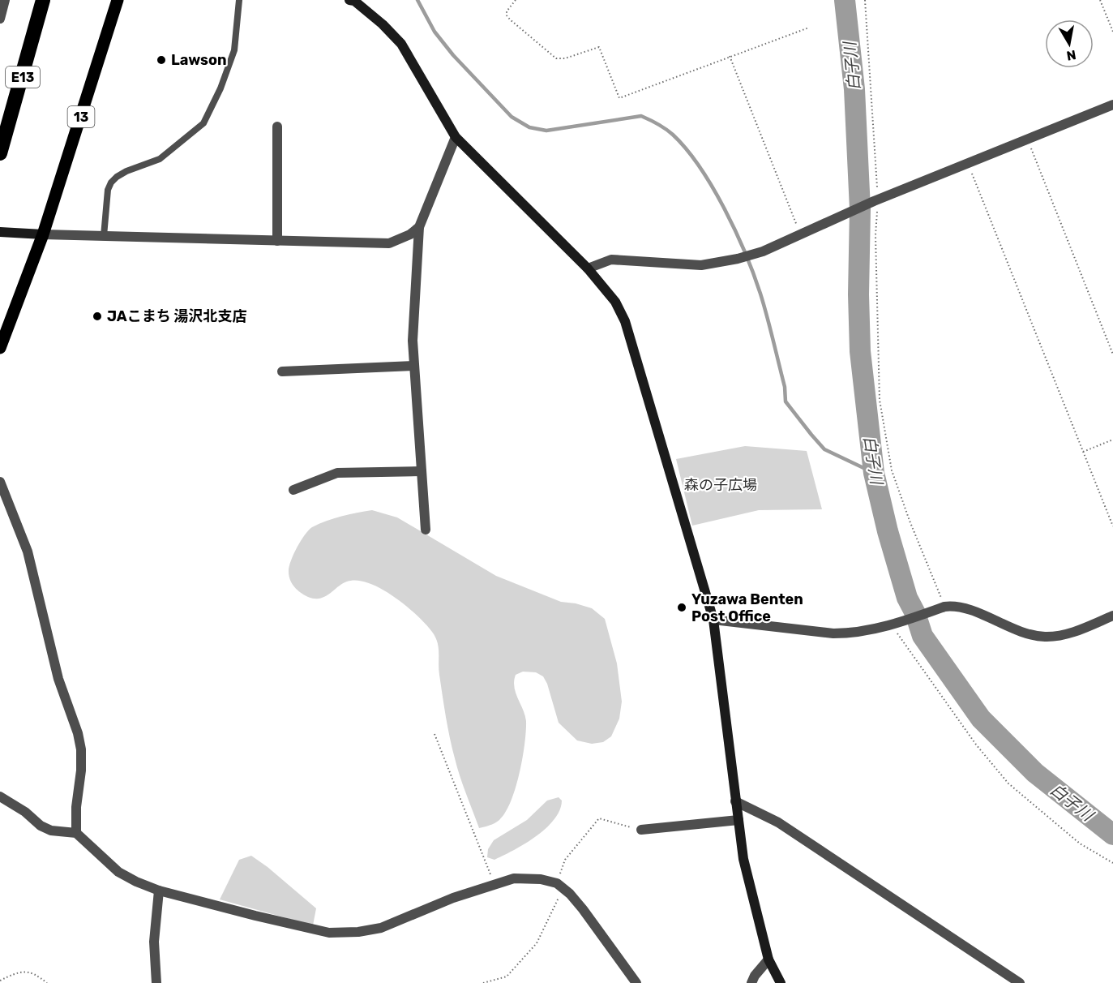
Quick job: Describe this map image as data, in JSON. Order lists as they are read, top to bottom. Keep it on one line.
{"streets":{"highway":["E13"],"main road":["13"]},"water":["白子川"],"parks":["森の子広場"],"places":["Lawson","JAこまち 湯沢北支店","Yuzawa Benten Post Office"],"north":"bottom"}
